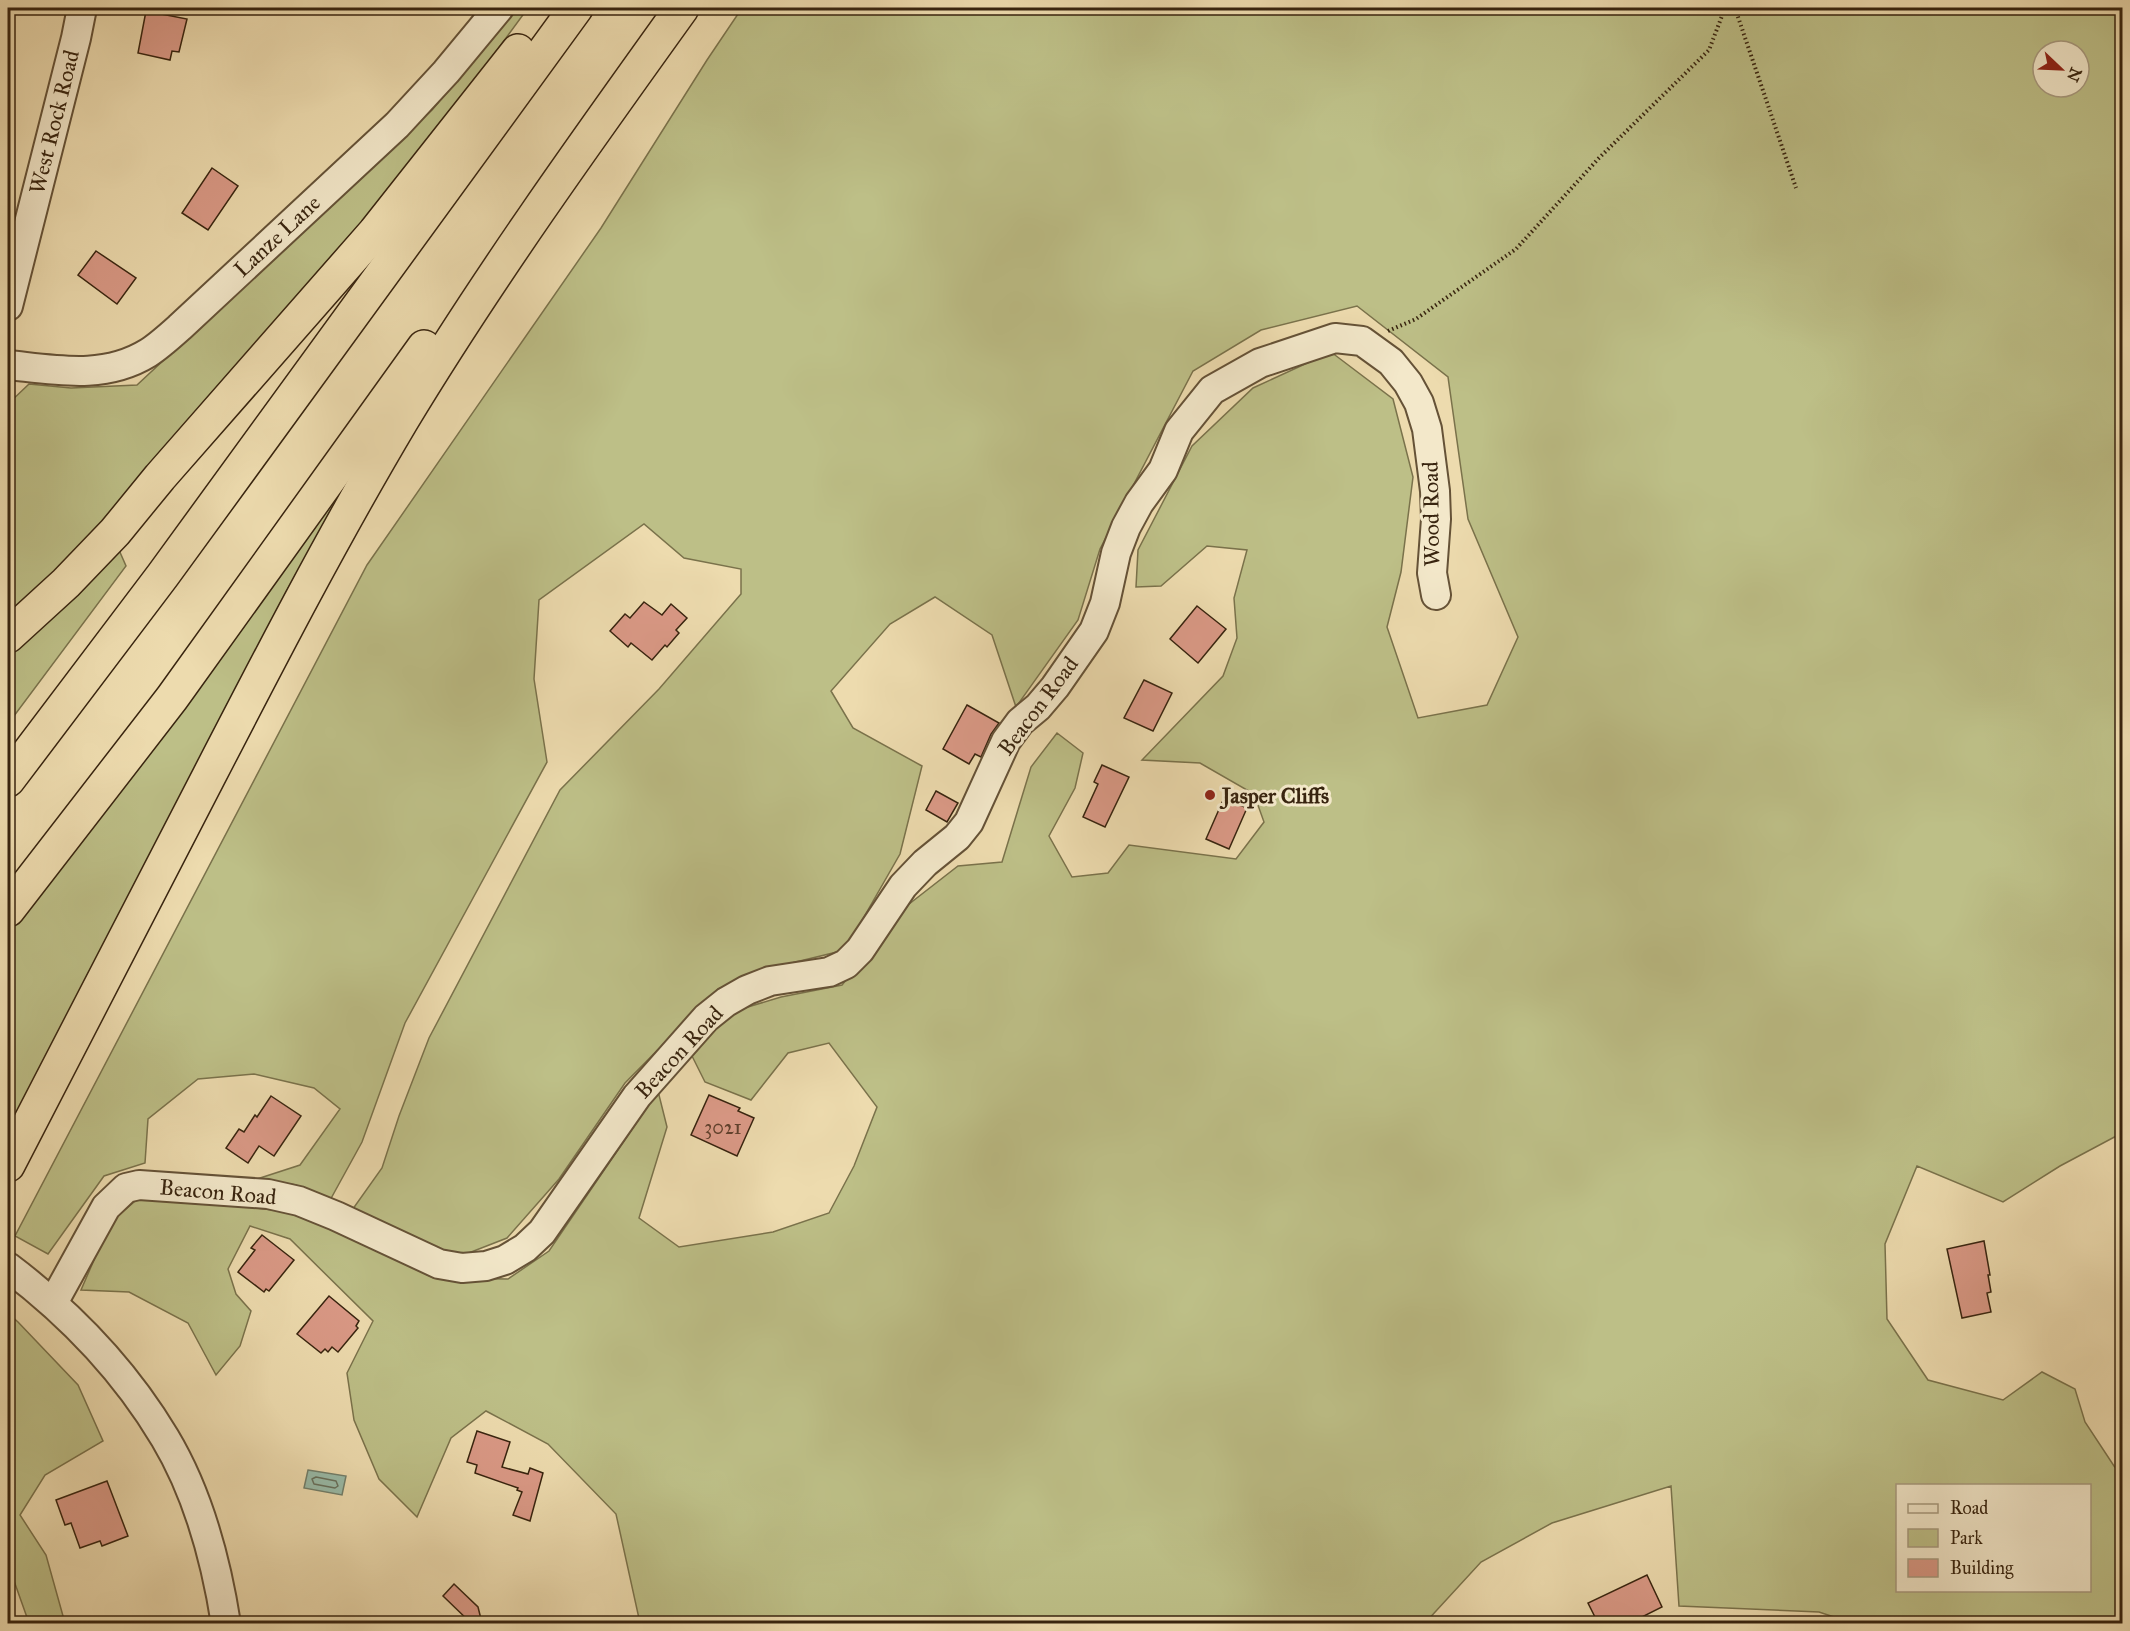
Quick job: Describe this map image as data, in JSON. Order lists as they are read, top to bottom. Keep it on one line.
{"streets":{"street":["West Rock Road","Lanze Lane","Wood Road","Beacon Road"]},"crossings":[["Wood Road","Beacon Road"]],"places":["Jasper Cliffs"],"house_numbers":["3021"],"legend":["Road","Park","Building"],"north":"bottom right"}
